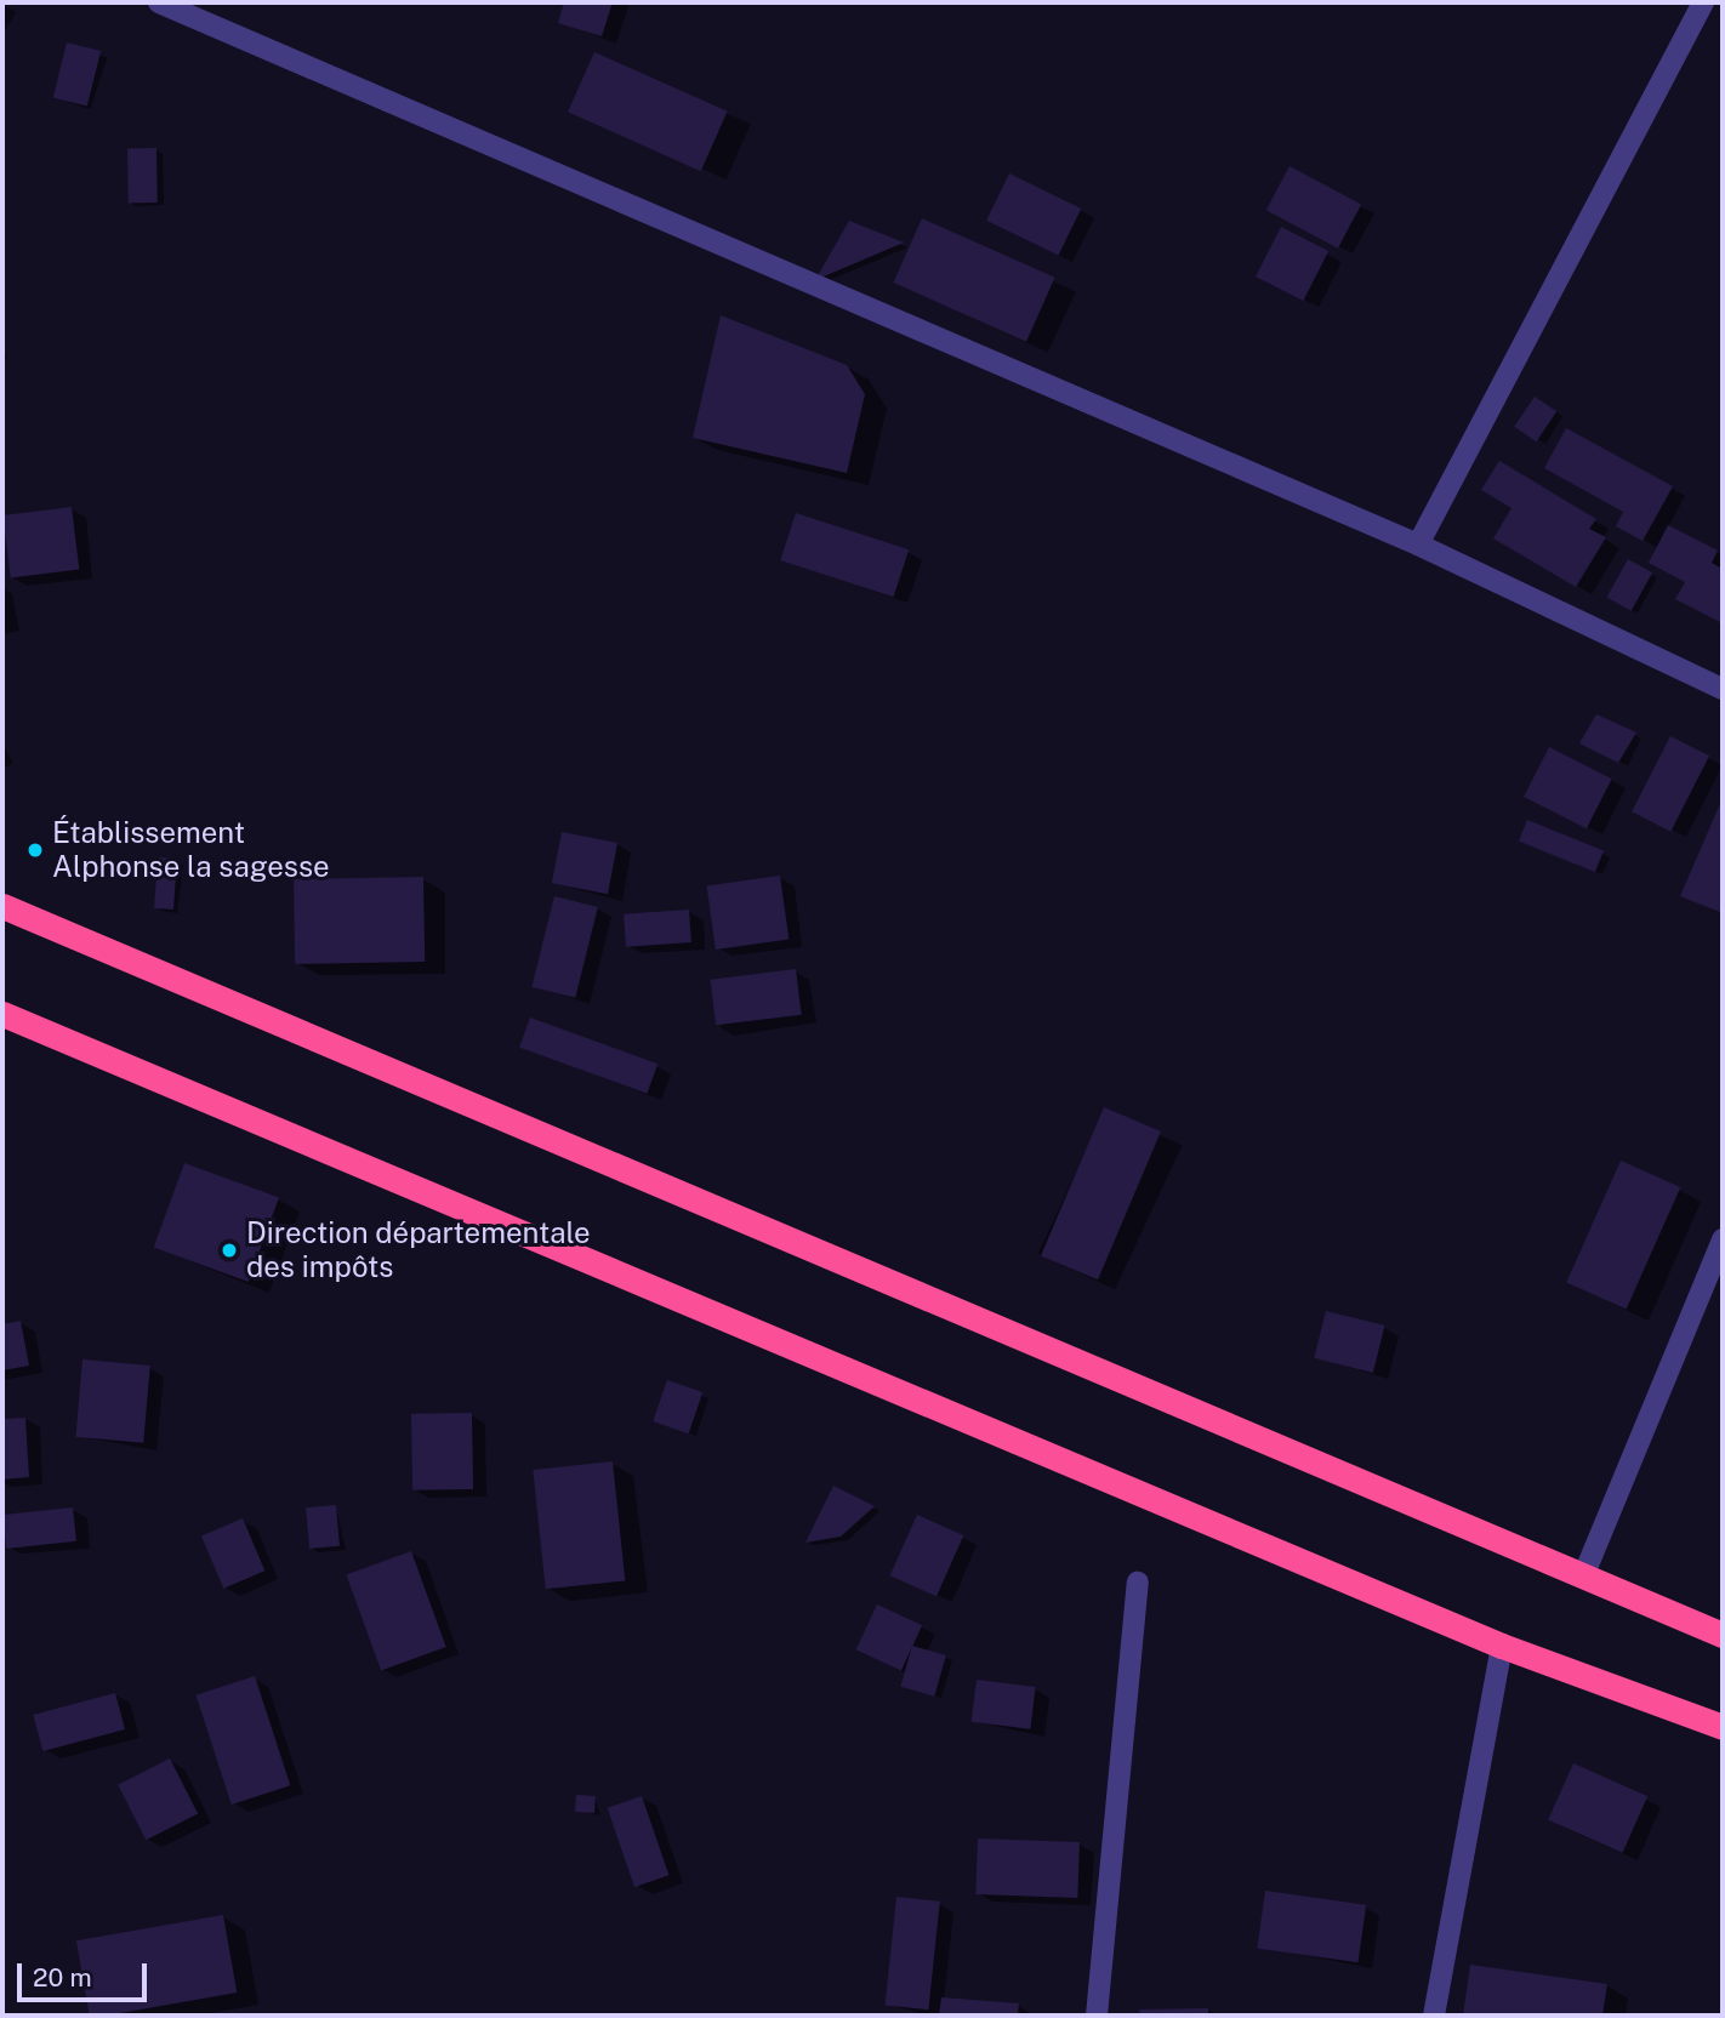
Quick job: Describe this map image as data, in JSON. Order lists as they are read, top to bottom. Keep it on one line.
{"places":["Établissement Alphonse la sagesse","Direction départementale des impôts"],"scale_bar":"20 m"}
